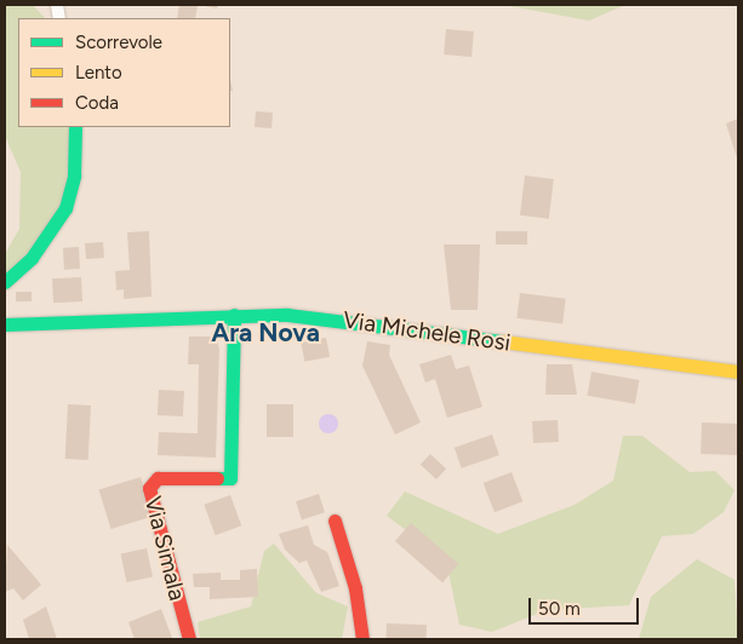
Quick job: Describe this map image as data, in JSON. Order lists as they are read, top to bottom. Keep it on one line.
{"streets":{"street":["Via Michele Rosi","Via Simala"]},"crossings":[["Via Michele Rosi","Via Simala"]],"districts":["Ara Nova"],"legend":["Scorrevole","Lento","Coda"],"scale_bar":"50 m"}
